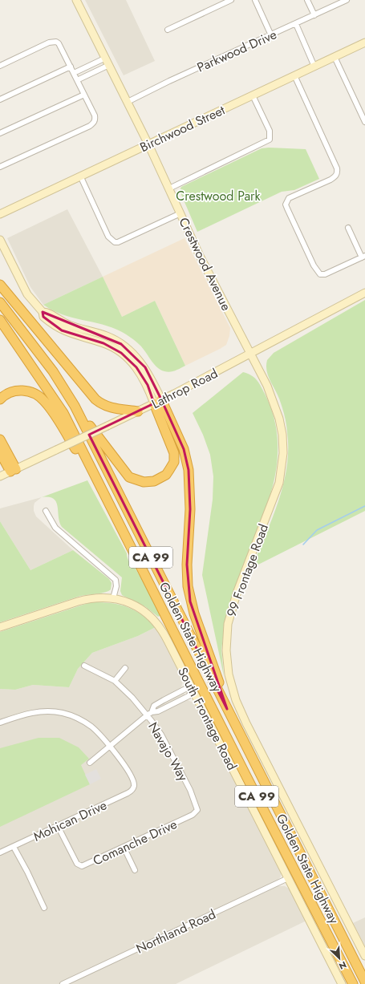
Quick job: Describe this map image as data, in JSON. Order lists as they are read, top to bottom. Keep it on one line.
{"streets":{"highway":["CA 99","Golden State Highway"],"street":["Parkwood Drive","Birchwood Street","Crestwood Avenue","Lathrop Road","99 Frontage Road","South Frontage Road","Navajo Way","Mohican Drive","Comanche Drive","Northland Road"]},"crossings":[["Parkwood Drive","Crestwood Avenue"],["Birchwood Street","Crestwood Avenue"],["Crestwood Avenue","Lathrop Road"],["Crestwood Avenue","99 Frontage Road"],["Lathrop Road","99 Frontage Road"],["South Frontage Road","Northland Road"],["Navajo Way","Comanche Drive"],["Mohican Drive","Comanche Drive"]],"parks":["Crestwood Park"],"north":"bottom right"}
